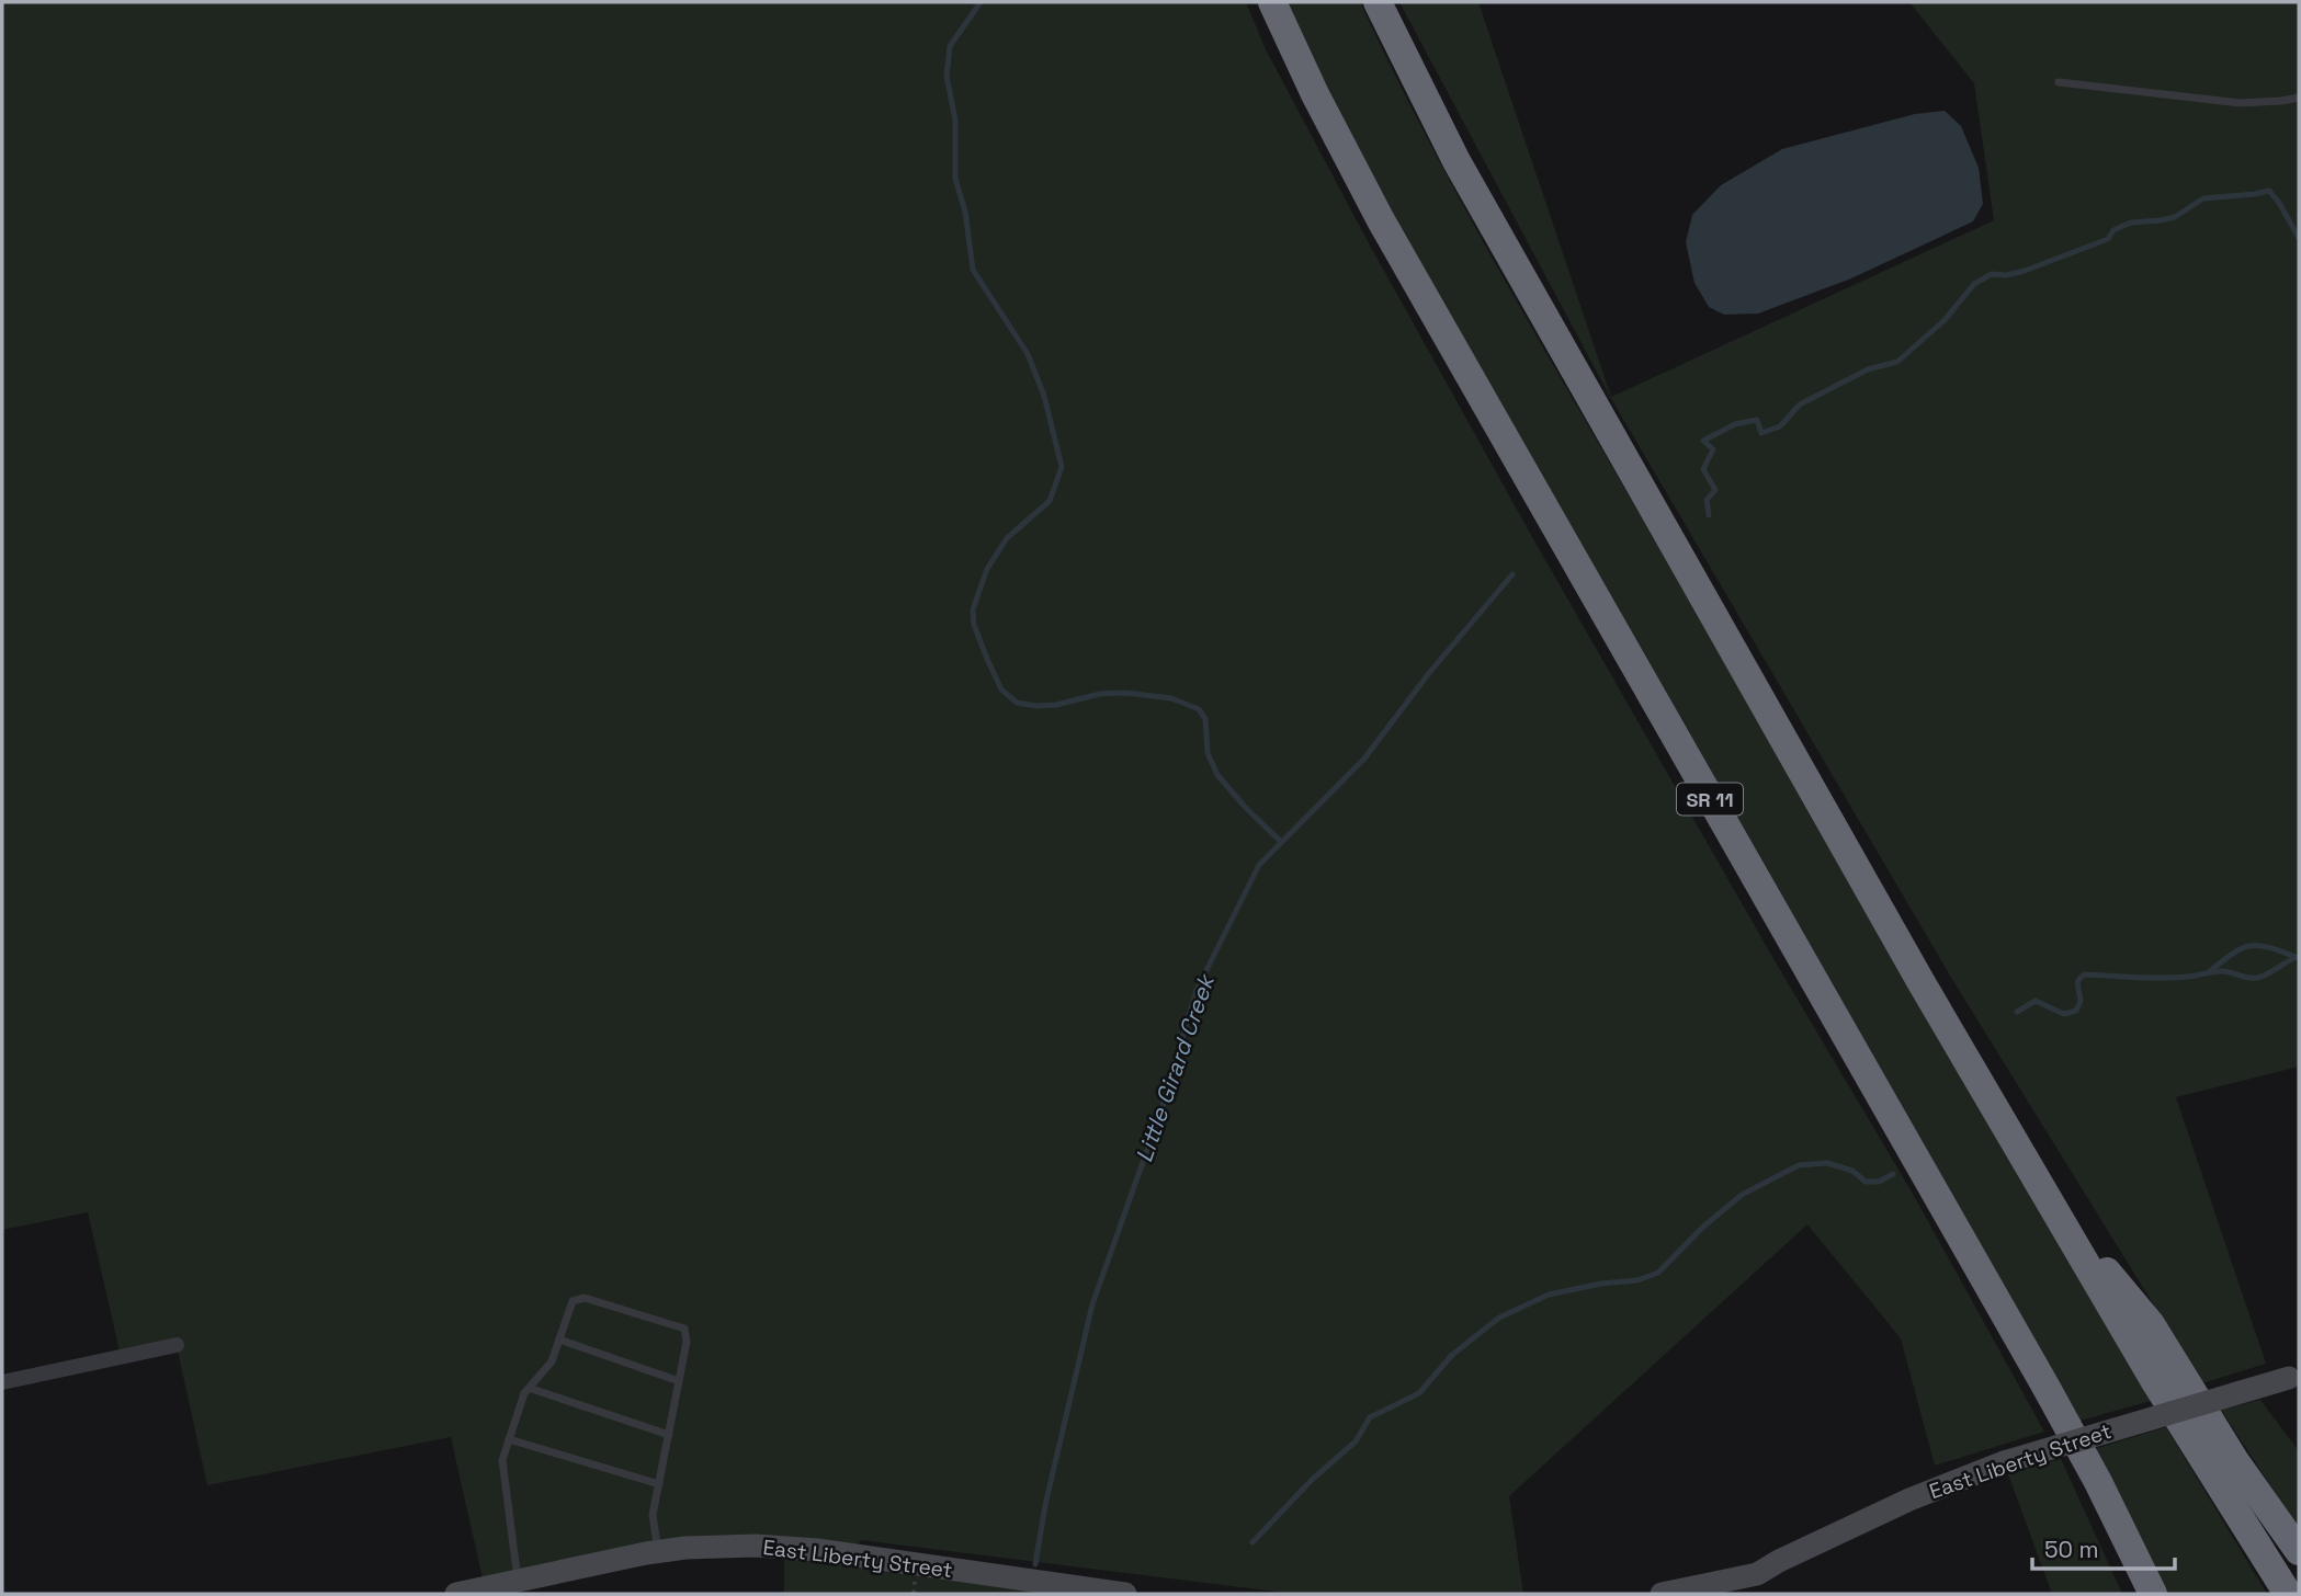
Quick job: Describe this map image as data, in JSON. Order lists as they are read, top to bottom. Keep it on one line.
{"streets":{"highway":["SR 11"],"street":["East Liberty Street"]},"water":["Little Girard Creek"],"scale_bar":"50 m"}
